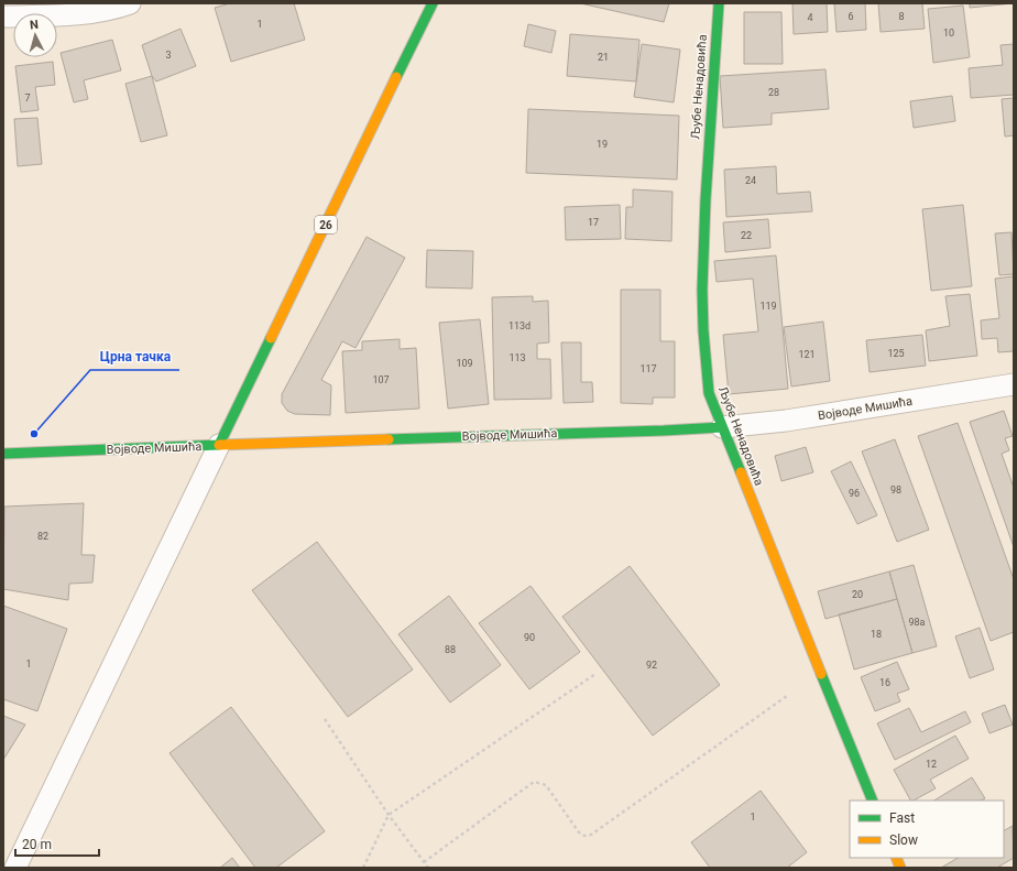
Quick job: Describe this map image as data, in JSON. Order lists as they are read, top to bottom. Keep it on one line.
{"streets":{"street":["Љубе Ненадовића","26","Војводе Мишића"]},"crossings":[["Љубе Ненадовића","Војводе Мишића"],["26","Војводе Мишића"]],"places":["Црна тачка"],"house_numbers":["6","8","4","1","10","3","21","28","7","19","24","17","22","119","113d","125","121","113","109","117","107","98","96","82","20","98a","18","90","88","1","92","16","12","1"],"legend":["Fast","Slow"],"scale_bar":"20 m","north":"top"}
